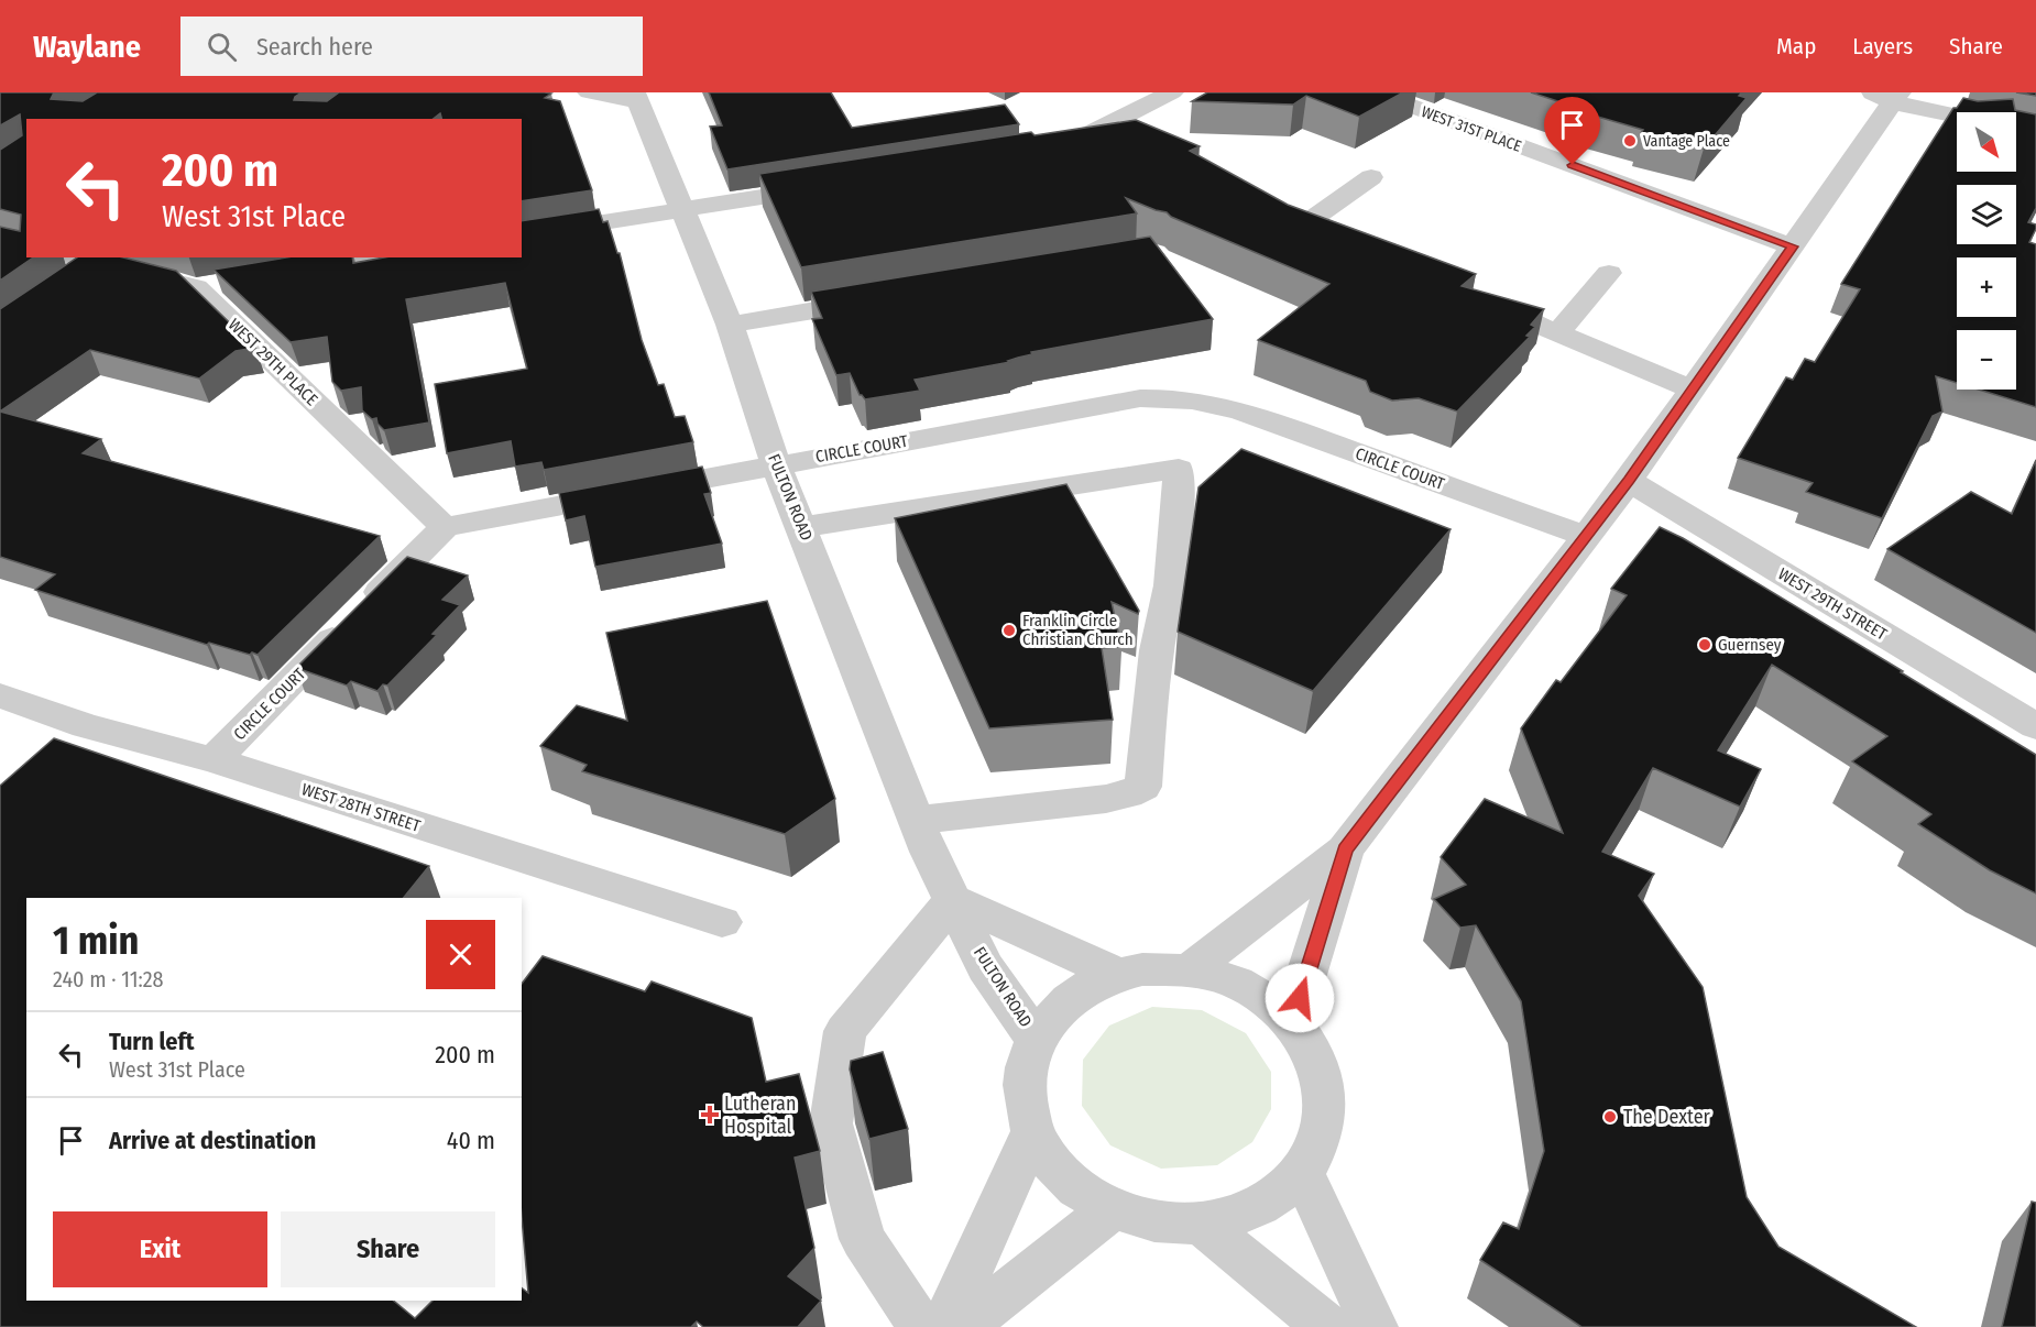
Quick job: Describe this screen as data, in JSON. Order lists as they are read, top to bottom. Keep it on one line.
{"streets":{"street":["WEST 31ST PLACE","WEST 29TH PLACE","CIRCLE COURT","FULTON ROAD","WEST 29TH STREET","WEST 28TH STREET"]},"crossings":[["WEST 29TH PLACE","CIRCLE COURT"],["CIRCLE COURT","FULTON ROAD"],["CIRCLE COURT","WEST 28TH STREET"]],"places":{"other":["Vantage Place","Franklin Circle Christian Church","Guernsey","The Dexter"],"health":["Lutheran Hospital"]},"north":"bottom right","page":{"header":"Waylane","search":"Search here","nav":["Map","Layers","Share"],"map_buttons":["+","−"],"turn":["200 m","West 31st Place"],"heading":["1 min","240 m · 11:28"],"list":[{"name":"Turn left","note":"West 31st Place","value":"200 m"},{"name":"Arrive at destination","value":"40 m"}],"buttons":["Exit","Share"]}}
